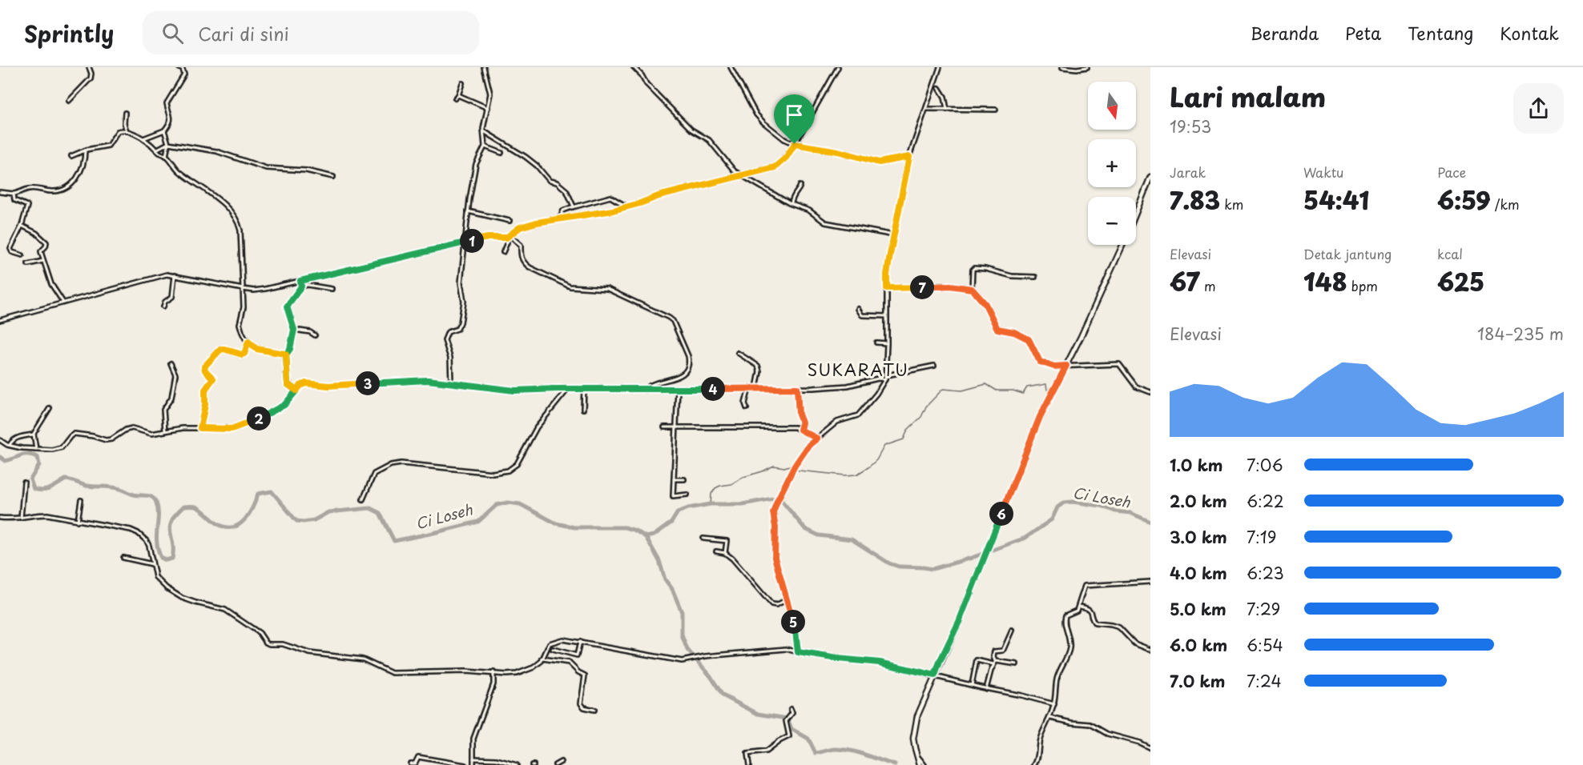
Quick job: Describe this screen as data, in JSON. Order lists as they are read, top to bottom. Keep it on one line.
{"districts":["SUKARATU"],"water":["Ci Loseh"],"north":"bottom","page":{"header":"Sprintly","search":"Cari di sini","nav":["Beranda","Peta","Tentang","Kontak"],"heading":["Lari malam","19:53"],"map_buttons":["+","−"],"stats":[["Jarak","7.83 km"],["Waktu","54:41"],["Pace","6:59 /km"],["Elevasi","67 m"],["Detak jantung","148 bpm"],["kcal","625"]],"pins":["1","7","3","4","2","6","5"],"chart":["Elevasi","184–235 m"],"list":[{"name":"1.0 km","note":"7:06"},{"name":"2.0 km","note":"6:22"},{"name":"3.0 km","note":"7:19"},{"name":"4.0 km","note":"6:23"},{"name":"5.0 km","note":"7:29"},{"name":"6.0 km","note":"6:54"},{"name":"7.0 km","note":"7:24"}]}}
